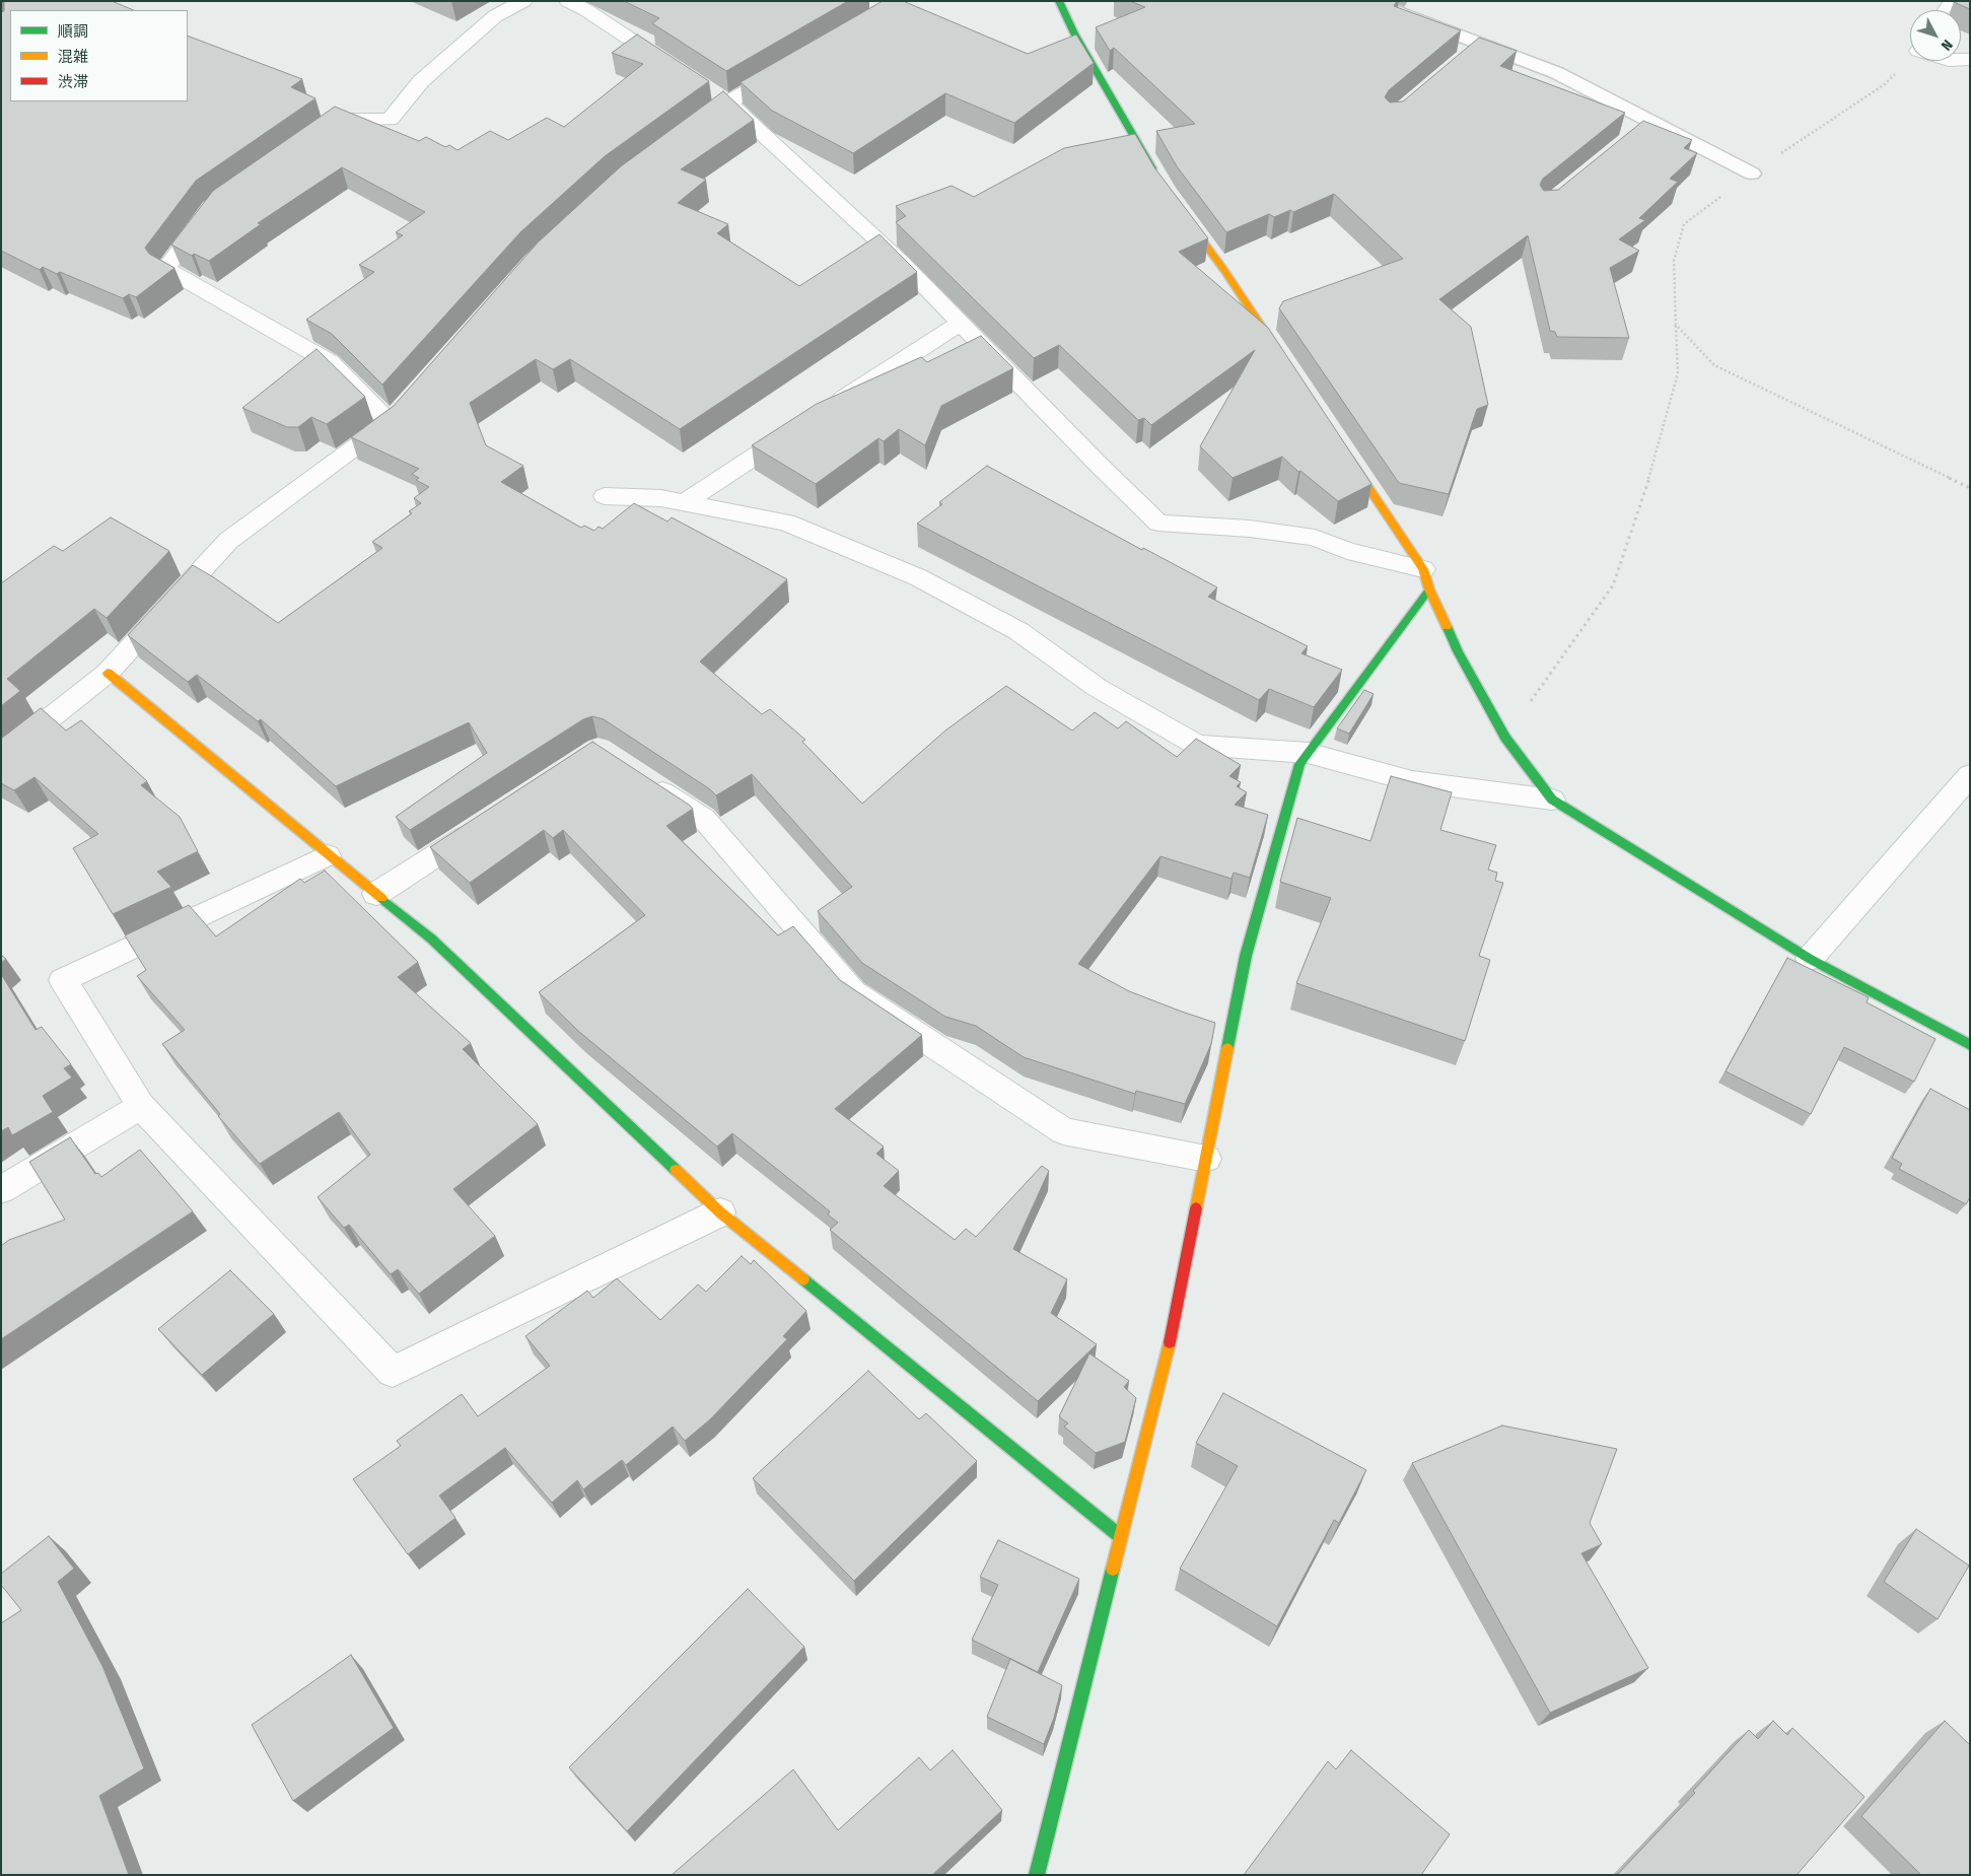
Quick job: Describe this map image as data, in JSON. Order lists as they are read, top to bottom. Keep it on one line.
{"legend":["順調","混雑","渋滞"],"north":"bottom right"}
